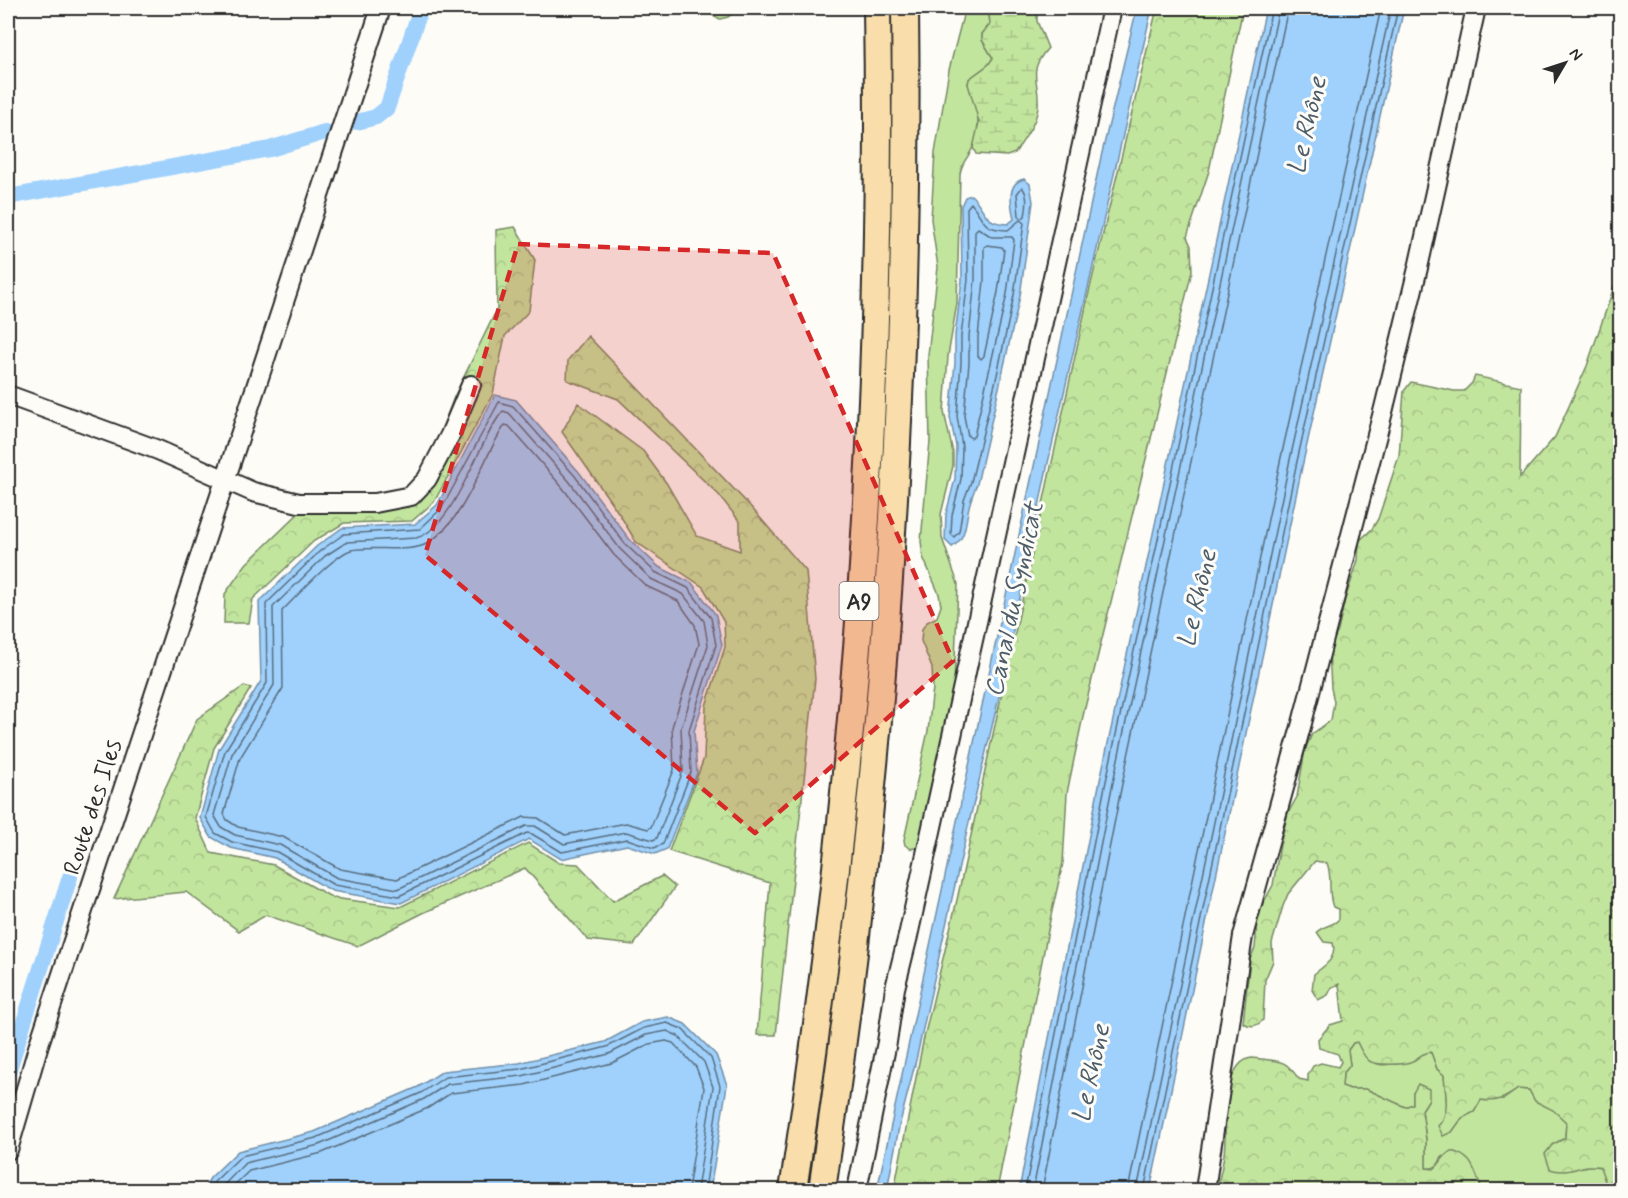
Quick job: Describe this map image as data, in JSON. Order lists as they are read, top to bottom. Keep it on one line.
{"streets":{"highway":["A9"],"street":["Route des Iles"]},"water":["Le Rhône","Canal du Syndicat"],"north":"top right"}
